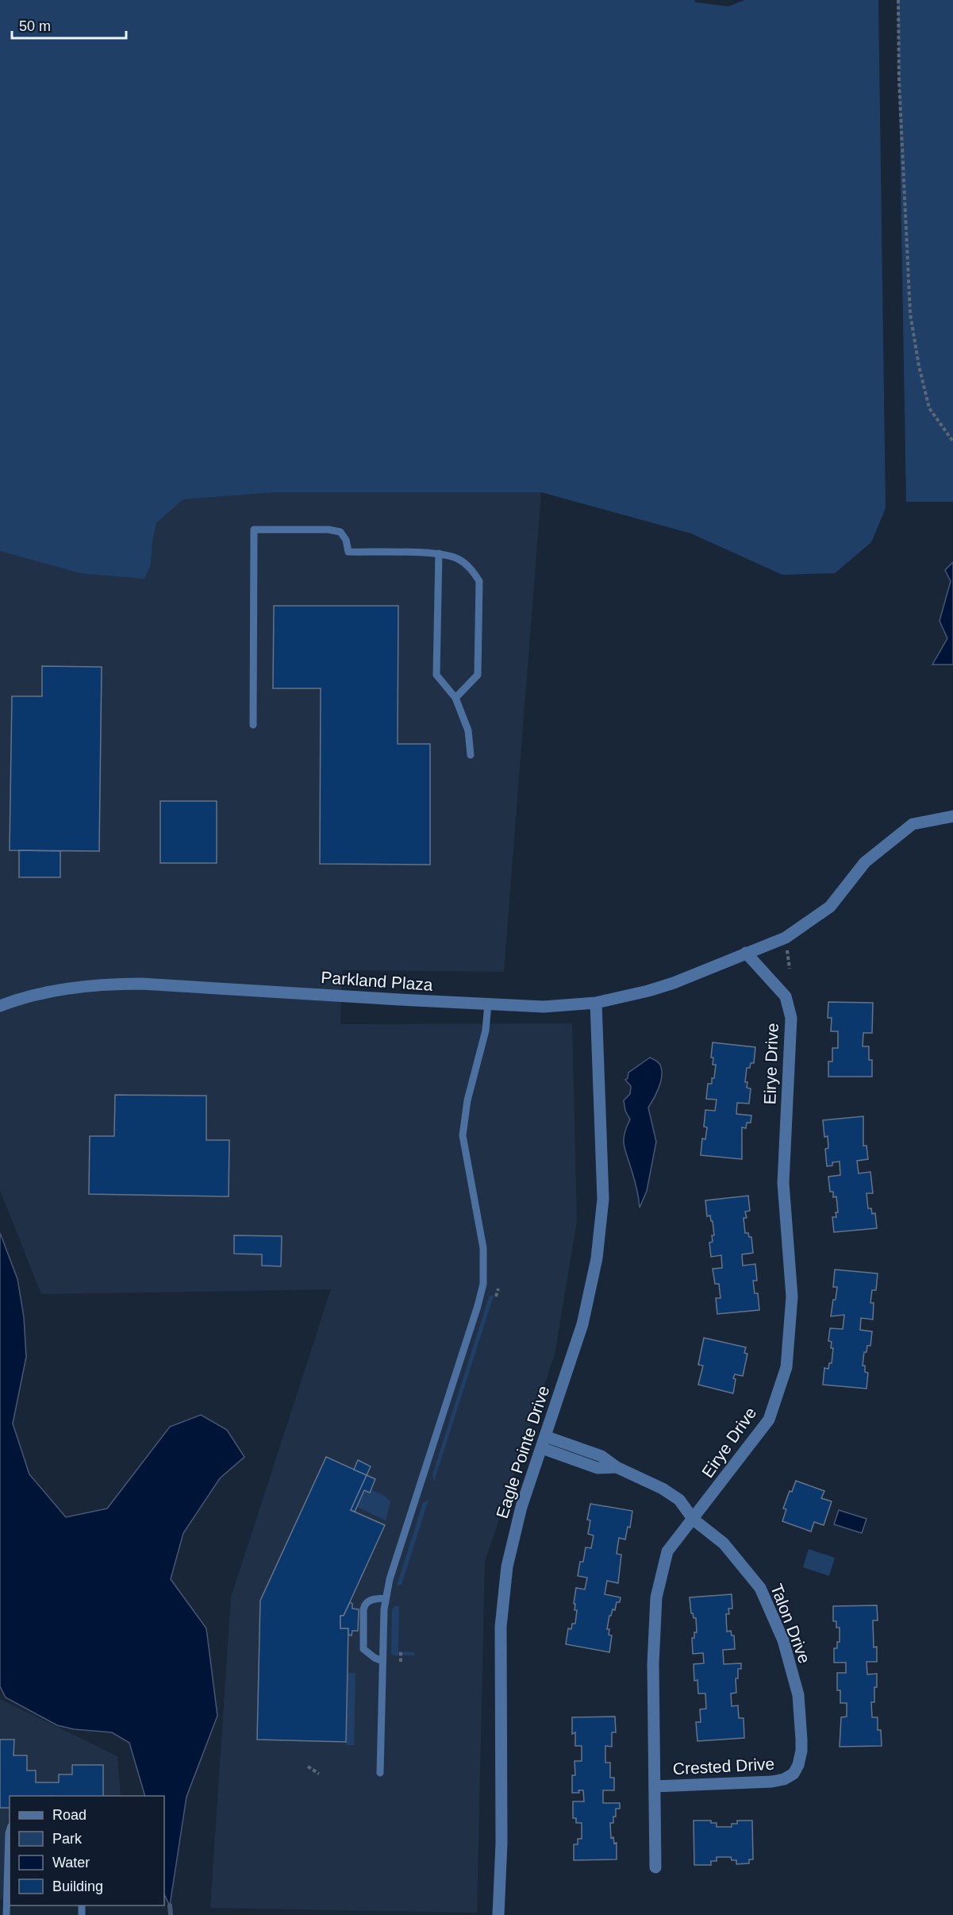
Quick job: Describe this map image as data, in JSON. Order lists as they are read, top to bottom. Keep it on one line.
{"streets":{"street":["Parkland Plaza","Eirye Drive","Eagle Pointe Drive","Talon Drive","Crested Drive"]},"crossings":[["Parkland Plaza","Eirye Drive"],["Parkland Plaza","Eagle Pointe Drive"],["Eirye Drive","Talon Drive"],["Eirye Drive","Crested Drive"],["Eagle Pointe Drive","Talon Drive"],["Talon Drive","Crested Drive"]],"legend":["Road","Park","Water","Building"],"scale_bar":"50 m"}
